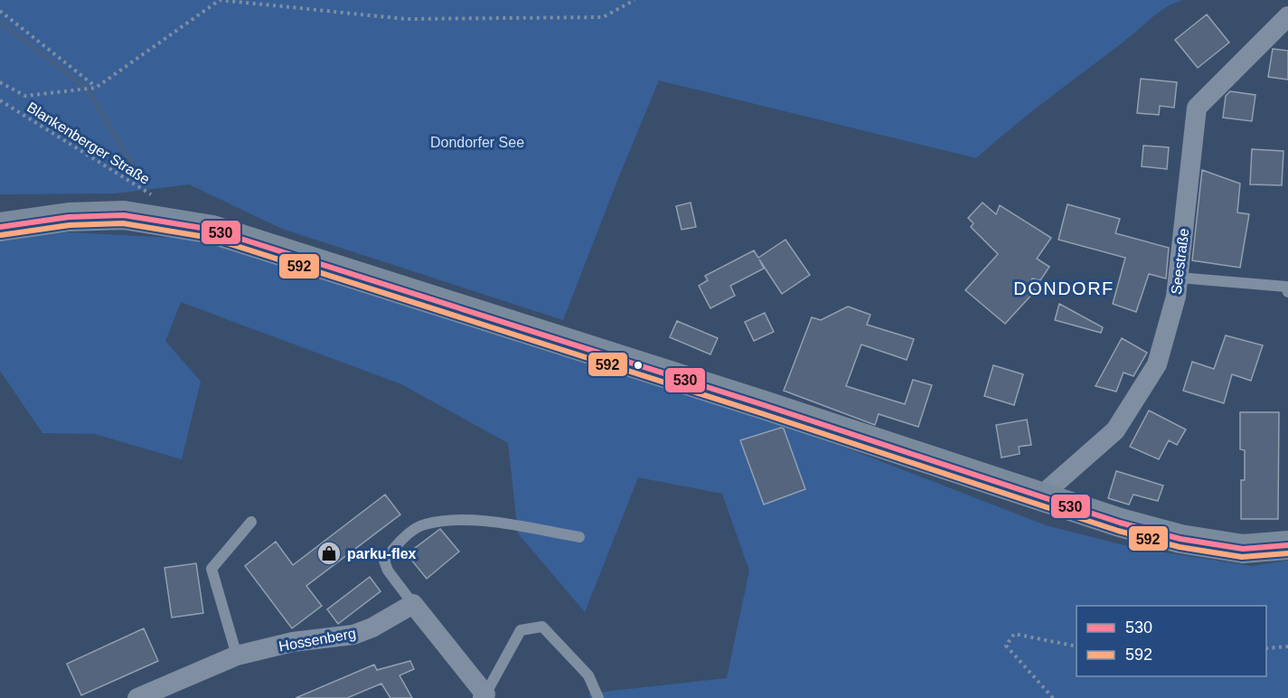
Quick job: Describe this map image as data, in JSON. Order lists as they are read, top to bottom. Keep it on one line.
{"streets":{"street":["Seestraße","Hossenberg"],"path":["Blankenberger Straße"]},"districts":["DONDORF"],"parks":["Dondorfer See"],"places":{"shop":["parku-flex"]},"lines":["transit line 530","transit line 592"],"legend":["530","592"]}
